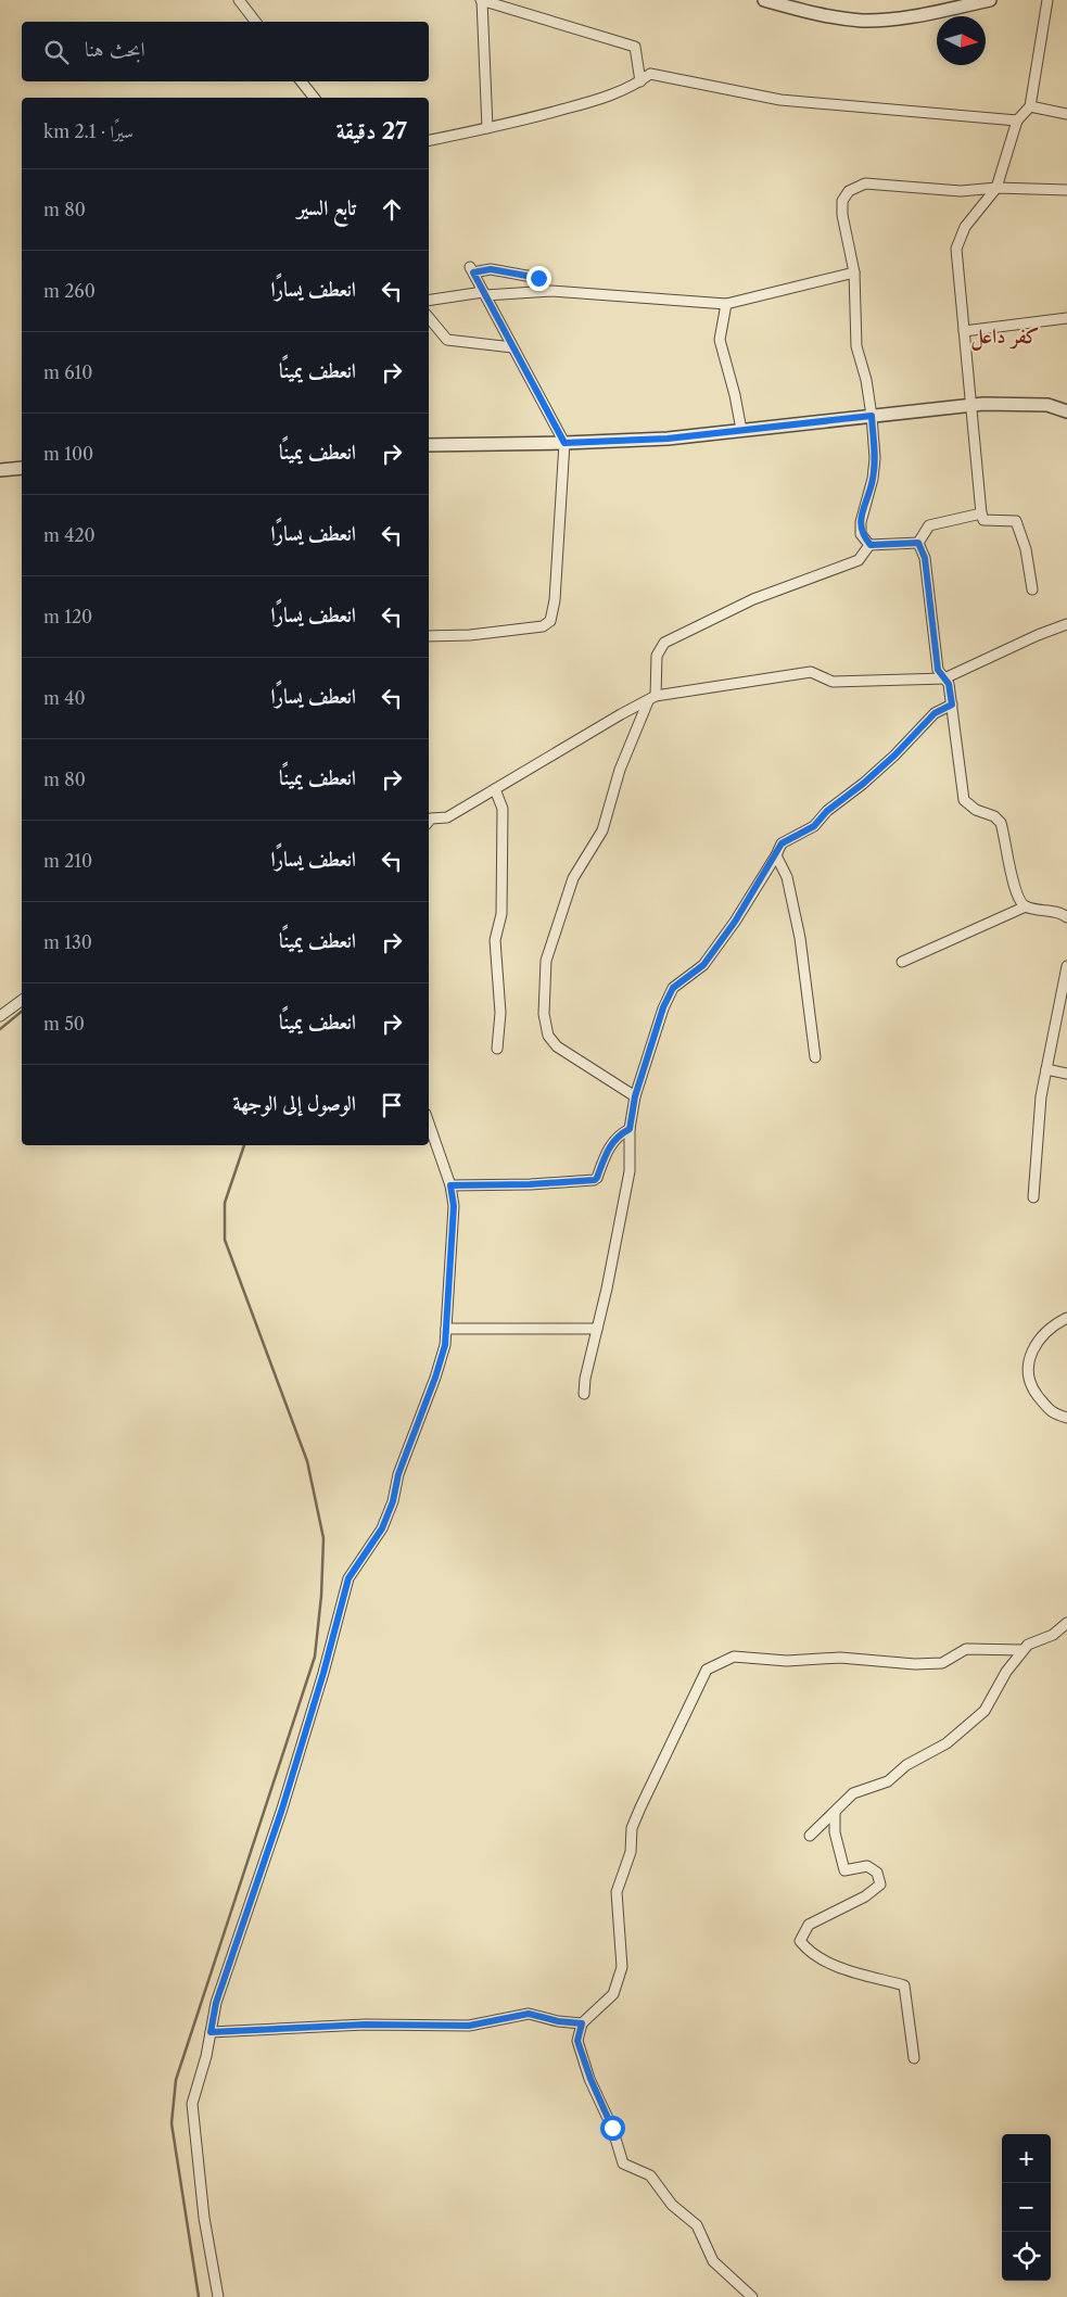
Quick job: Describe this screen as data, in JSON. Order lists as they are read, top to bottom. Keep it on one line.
{"districts":["كفر داعل"],"north":"right","page":{"search":"ابحث هنا","heading":["27 دقيقة","سيرًا · 2.1 km"],"list":[["تابع السير","80 m"],["انعطف يسارًا","260 m"],["انعطف يمينًا","610 m"],["انعطف يمينًا","100 m"],["انعطف يسارًا","420 m"],["انعطف يسارًا","120 m"],["انعطف يسارًا","40 m"],["انعطف يمينًا","80 m"],["انعطف يسارًا","210 m"],["انعطف يمينًا","130 m"],["انعطف يمينًا","50 m"],"الوصول إلى الوجهة"],"map_buttons":["+","−"]}}
